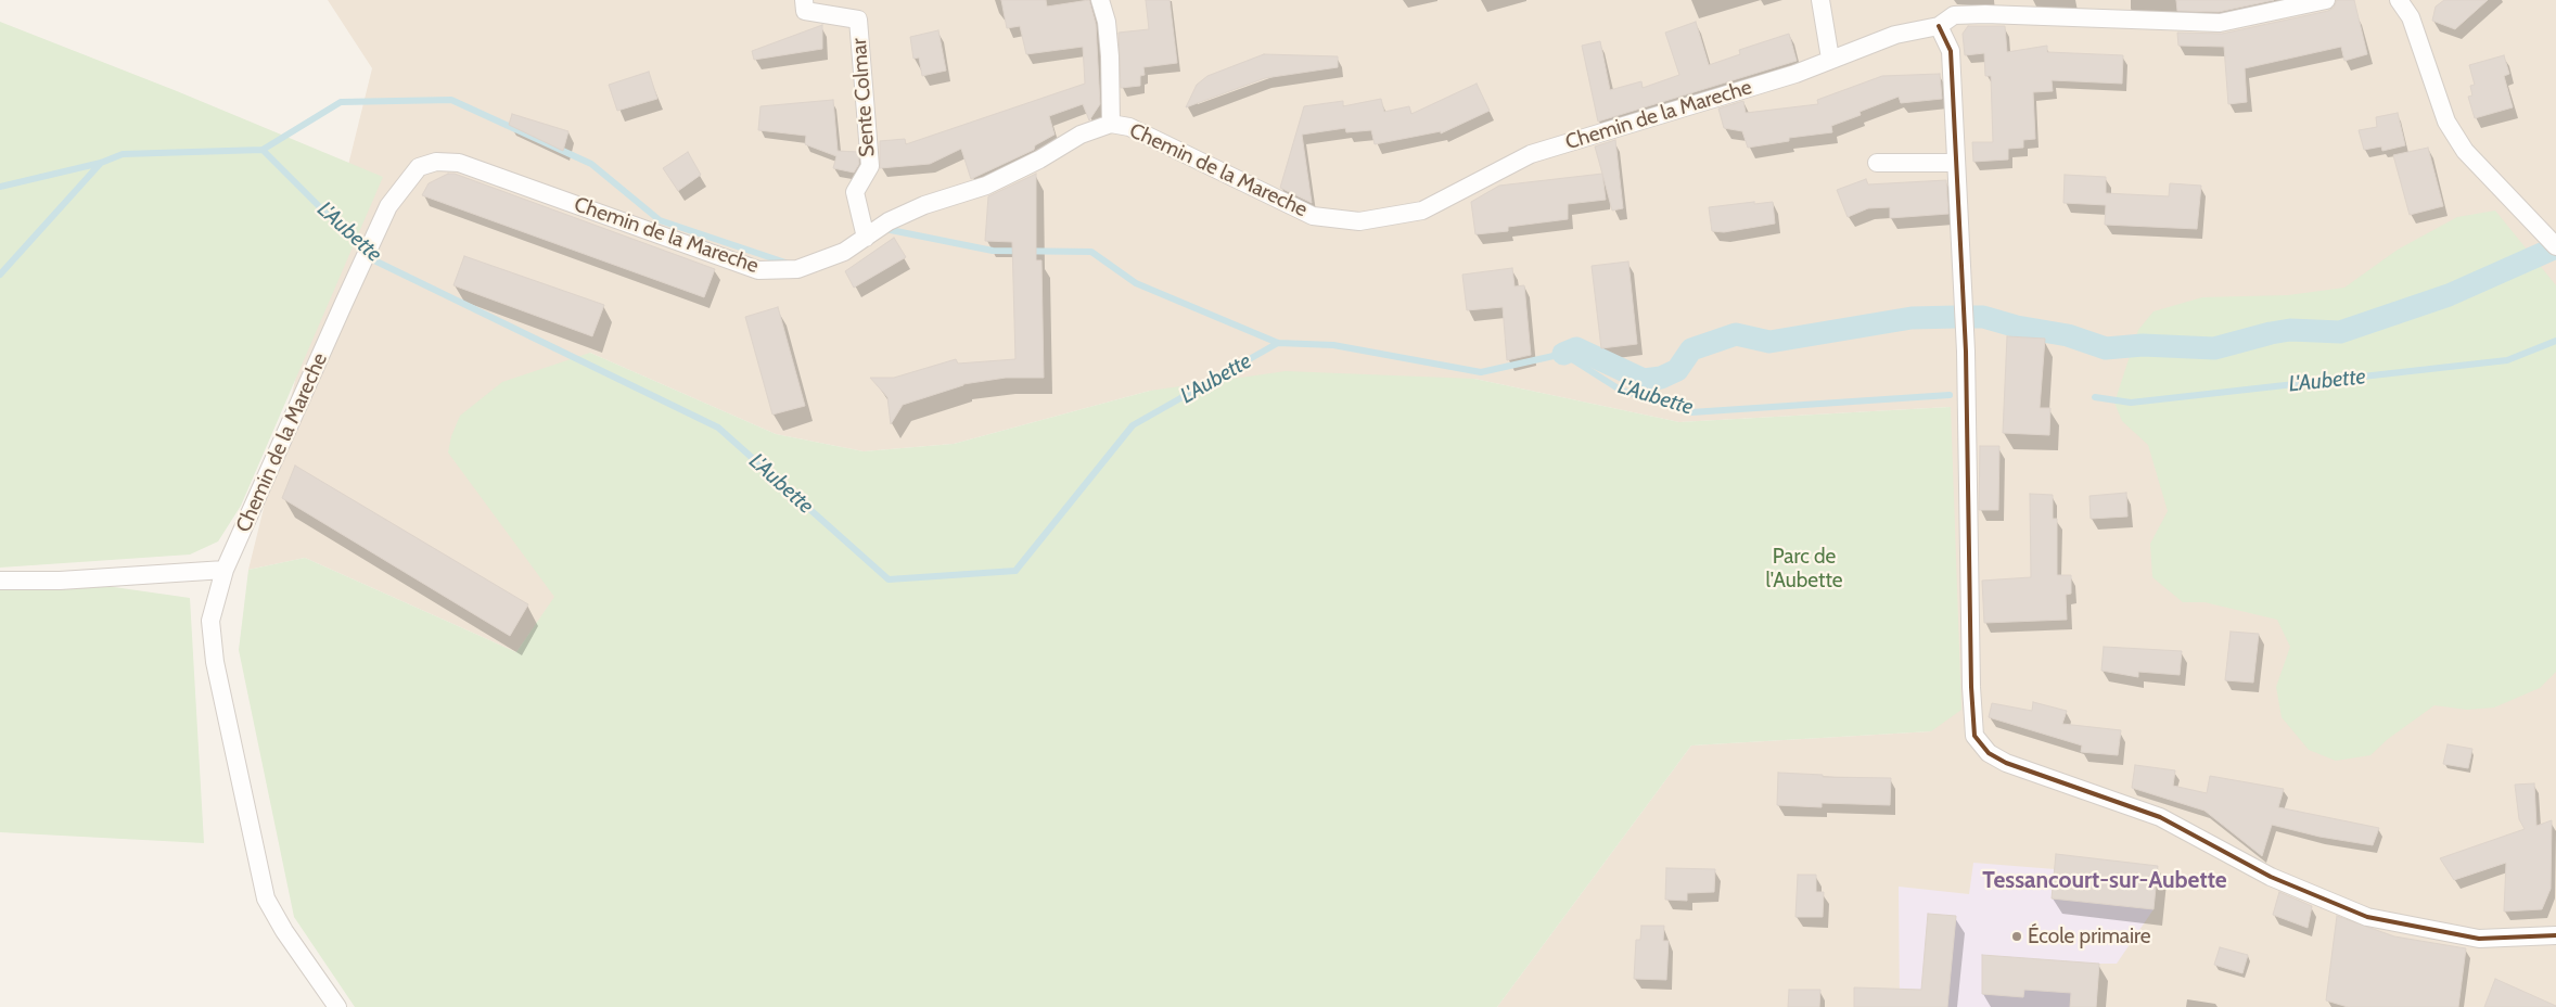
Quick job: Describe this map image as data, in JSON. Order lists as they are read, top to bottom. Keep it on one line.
{"streets":{"street":["Sente Colmar","Chemin de la Mareche"]},"crossings":[["Sente Colmar","Chemin de la Mareche"]],"districts":["Tessancourt-sur-Aubette"],"water":["L'Aubette"],"parks":["Parc de l'Aubette"],"places":["École primaire"]}
